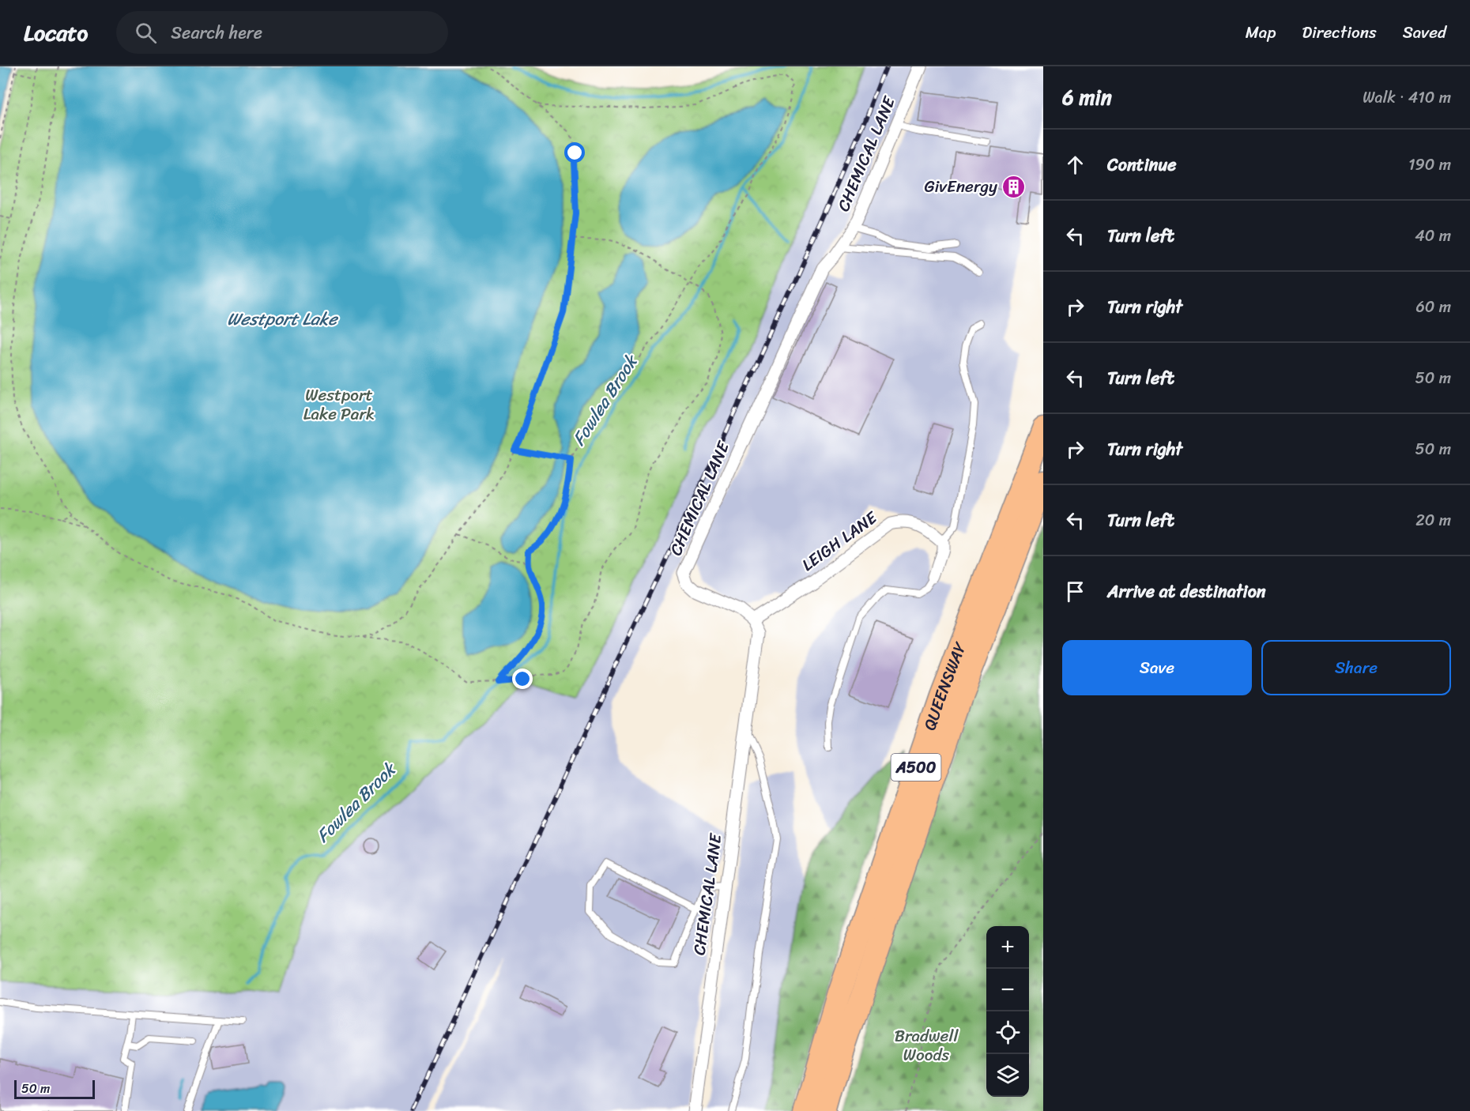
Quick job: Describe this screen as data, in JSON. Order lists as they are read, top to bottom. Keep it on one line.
{"streets":{"highway":["QUEENSWAY","A500"],"street":["CHEMICAL LANE","LEIGH LANE"]},"crossings":[["CHEMICAL LANE","LEIGH LANE"]],"water":["Westport Lake","Fowlea Brook"],"parks":["Westport Lake Park","Bradwell Woods"],"places":{"building":["GivEnergy"]},"scale_bar":"50 m","page":{"header":"Locato","search":"Search here","nav":["Map","Directions","Saved"],"heading":["6 min","Walk · 410 m"],"list":[["Continue","190 m"],["Turn left","40 m"],["Turn right","60 m"],["Turn left","50 m"],["Turn right","50 m"],["Turn left","20 m"],"Arrive at destination"],"buttons":["Save","Share"],"map_buttons":["+","−"],"scale":"50 m"}}
